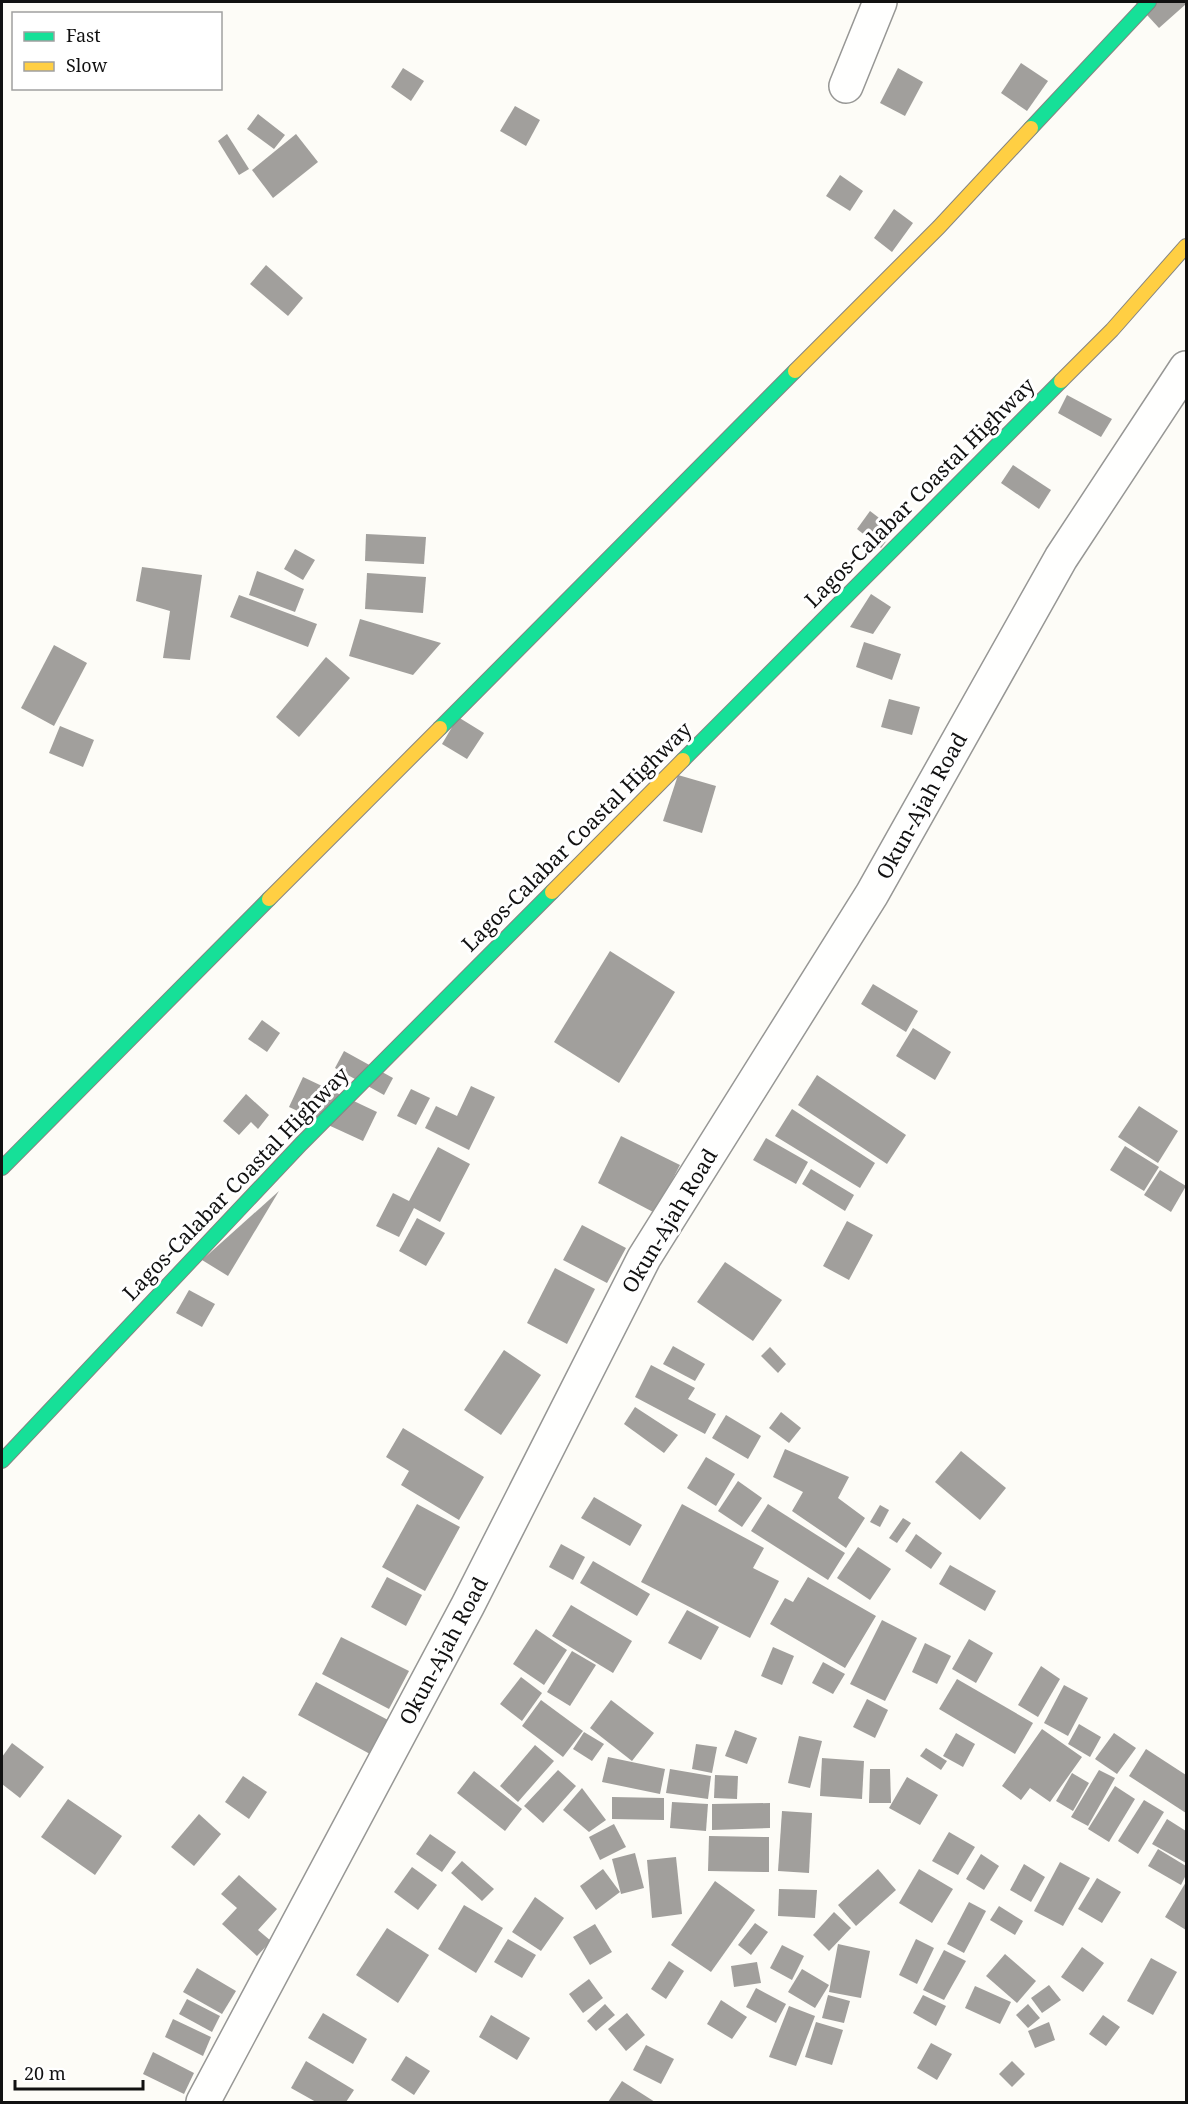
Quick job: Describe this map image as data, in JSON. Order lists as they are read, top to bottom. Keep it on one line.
{"streets":{"highway":["Lagos-Calabar Coastal Highway"],"street":["Okun-Ajah Road"]},"legend":["Fast","Slow"],"scale_bar":"20 m"}
